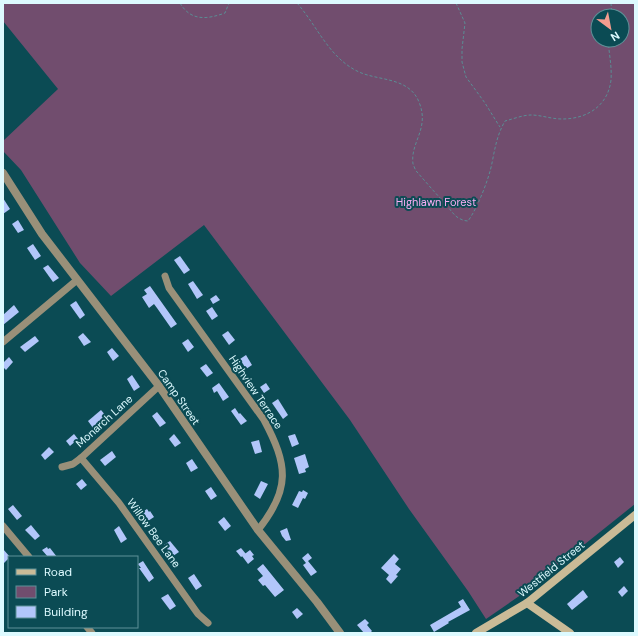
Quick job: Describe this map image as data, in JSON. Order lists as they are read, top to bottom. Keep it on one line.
{"streets":{"main road":["Westfield Street"],"street":["Highview Terrace","Camp Street","Monarch Lane","Willow Bee Lane"]},"crossings":[["Highview Terrace","Camp Street"],["Camp Street","Monarch Lane"],["Monarch Lane","Willow Bee Lane"]],"parks":["Highlawn Forest"],"legend":["Road","Park","Building"],"north":"bottom right"}
